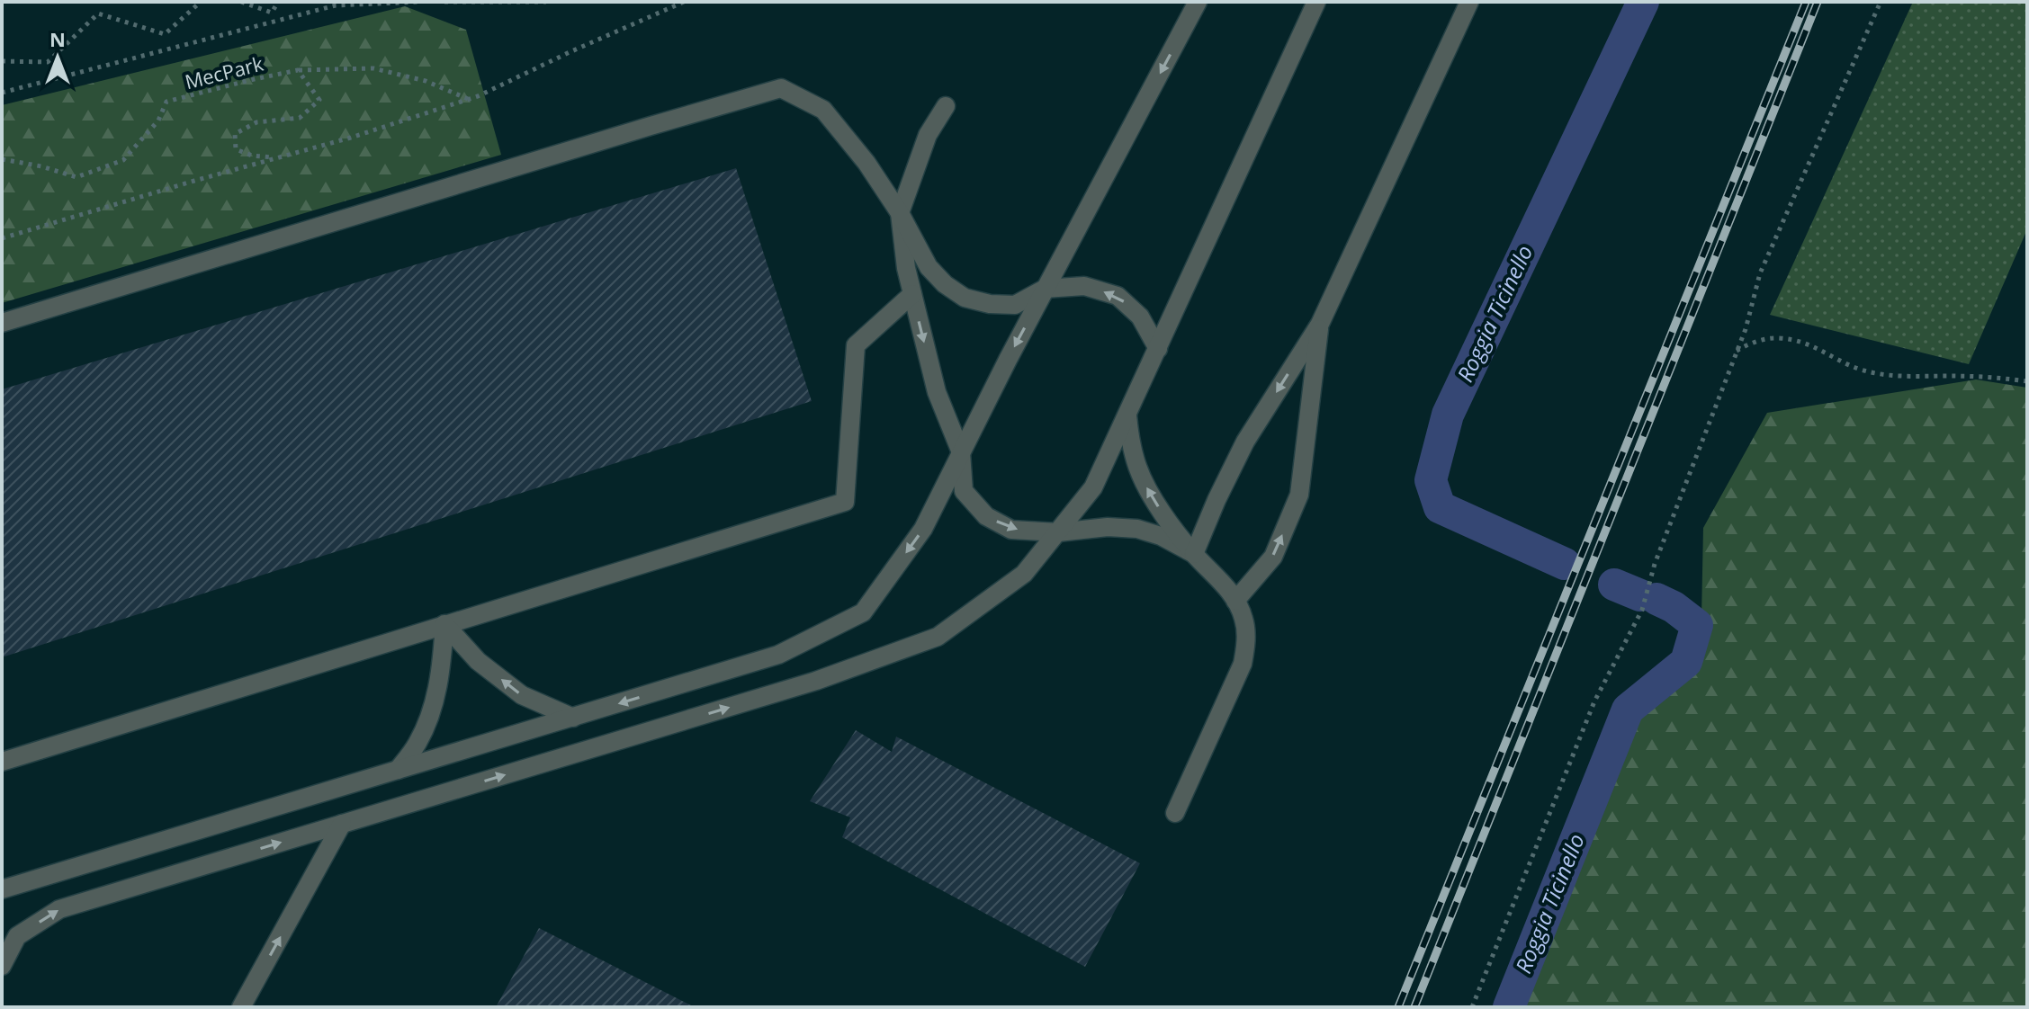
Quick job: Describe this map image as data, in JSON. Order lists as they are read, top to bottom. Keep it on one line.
{"streets":{"path":["MecPark"]},"water":["Roggia Ticinello"],"north":"top"}
